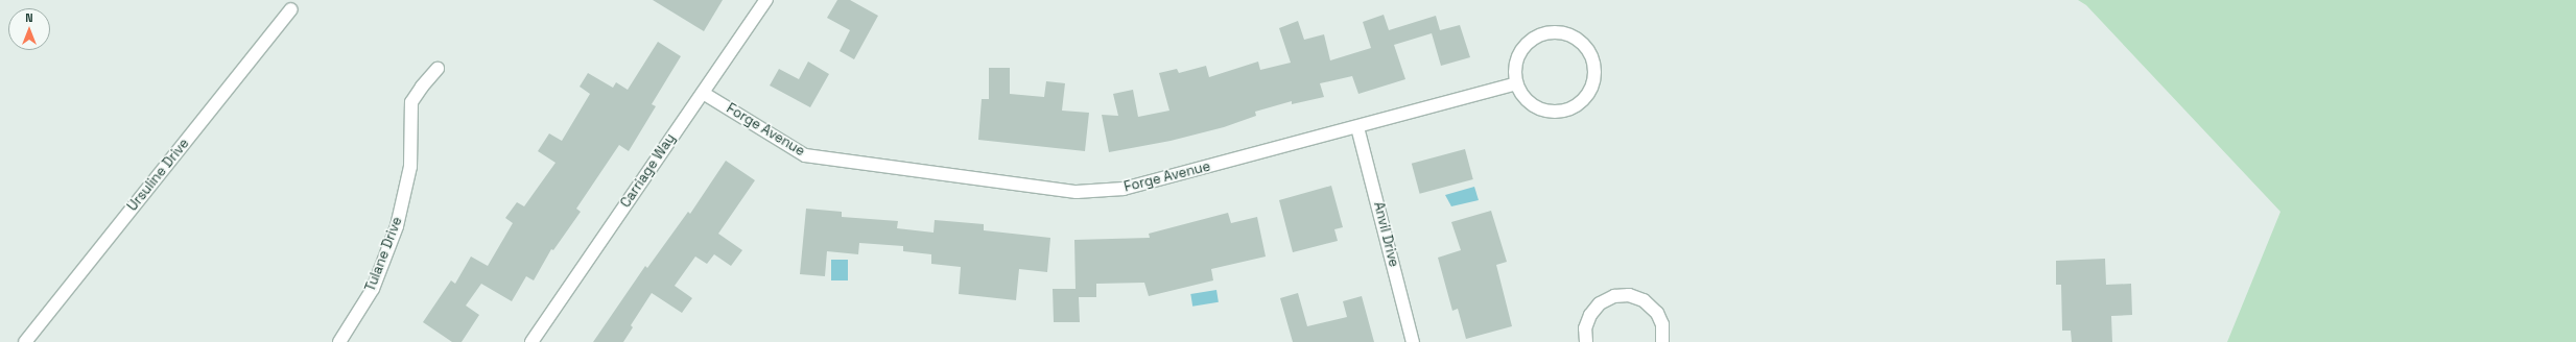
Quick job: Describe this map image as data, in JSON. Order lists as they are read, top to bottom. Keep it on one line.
{"streets":{"street":["Forge Avenue","Carriage Way","Ursuline Drive","Anvil Drive","Tulane Drive"]},"crossings":[["Forge Avenue","Carriage Way"],["Forge Avenue","Anvil Drive"]],"north":"top"}
